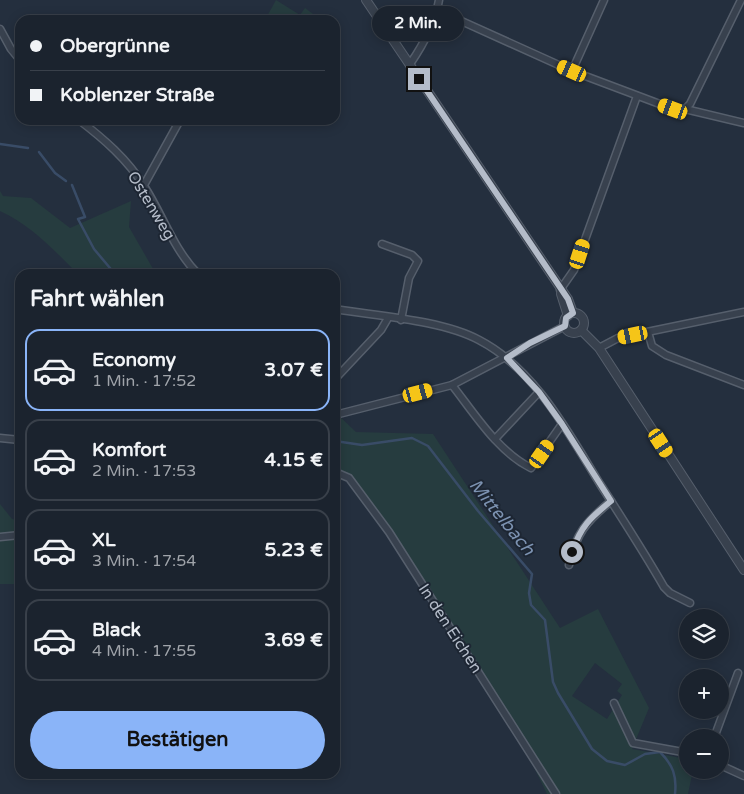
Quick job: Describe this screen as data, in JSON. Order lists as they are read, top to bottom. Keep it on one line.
{"streets":{"street":["Ostenweg","In den Eichen"]},"water":["Mittelbach"],"page":{"bubble":"2 Min.","banner":["Obergrünne","Koblenzer Straße"],"heading":"Fahrt wählen","list":[{"name":"Economy","note":"1 Min. · 17:52","value":"3.07 €"},{"name":"Komfort","note":"2 Min. · 17:53","value":"4.15 €"},{"name":"XL","note":"3 Min. · 17:54","value":"5.23 €"},{"name":"Black","note":"4 Min. · 17:55","value":"3.69 €"}],"map_buttons":["+","−"],"buttons":"Bestätigen"}}
